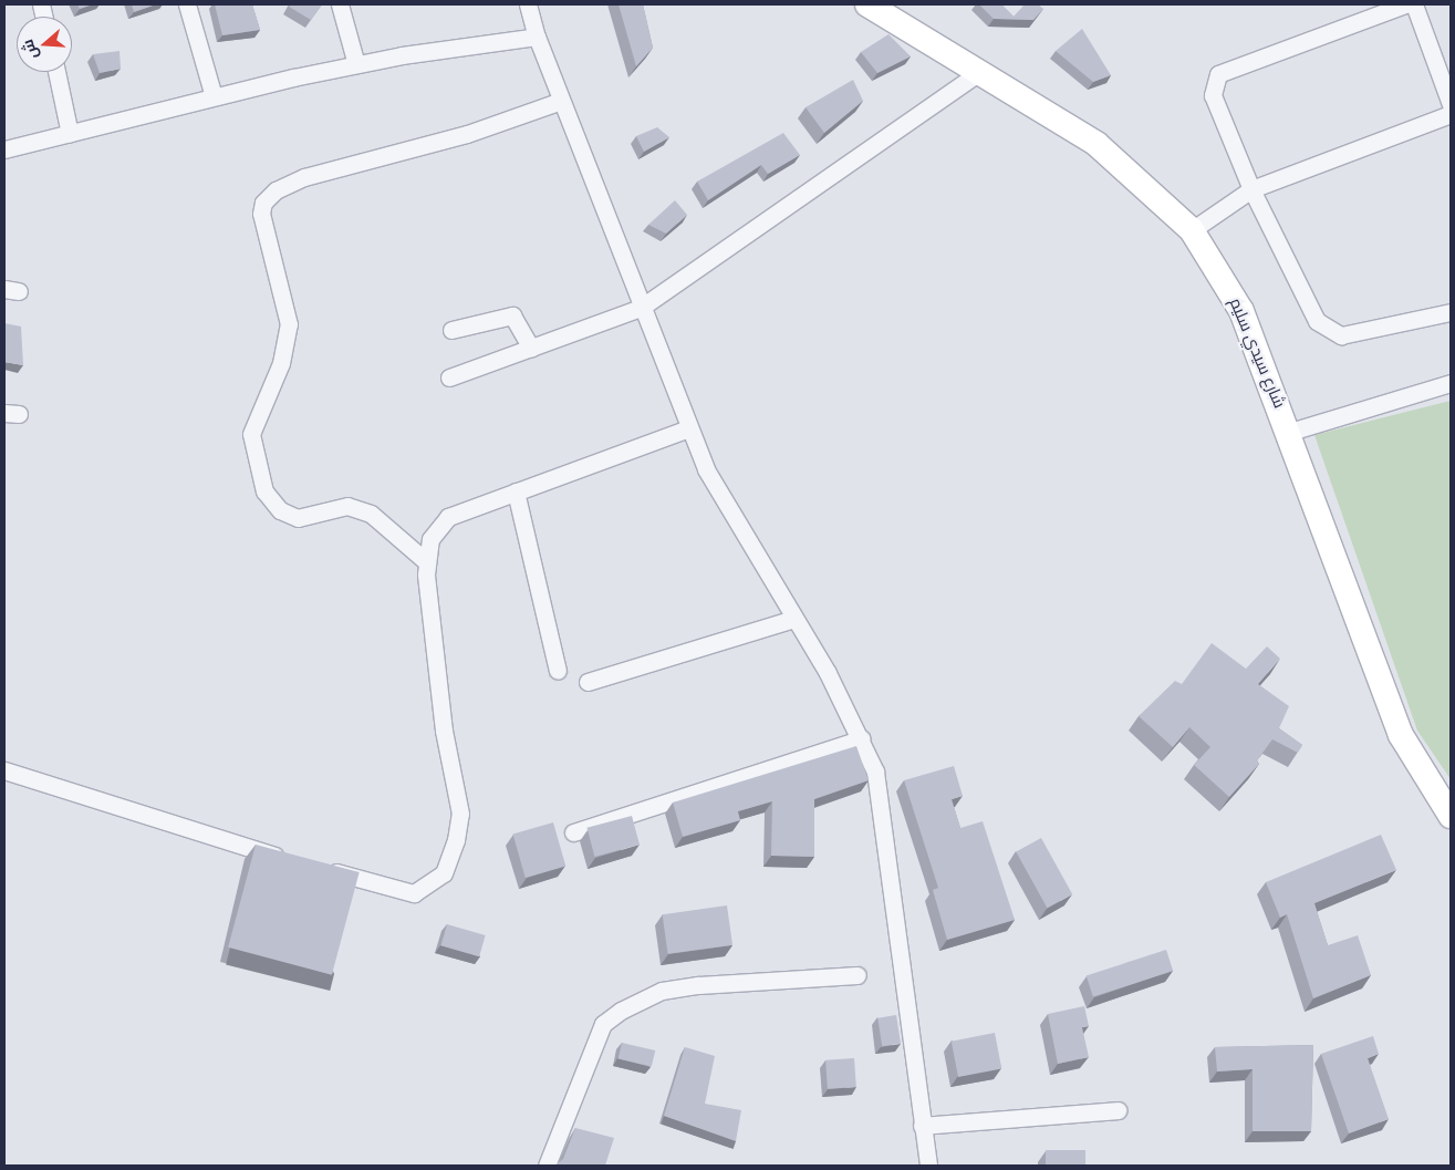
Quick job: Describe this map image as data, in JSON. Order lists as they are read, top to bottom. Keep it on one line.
{"streets":{"main road":["شارع سيدي سليم"]},"north":"left"}
